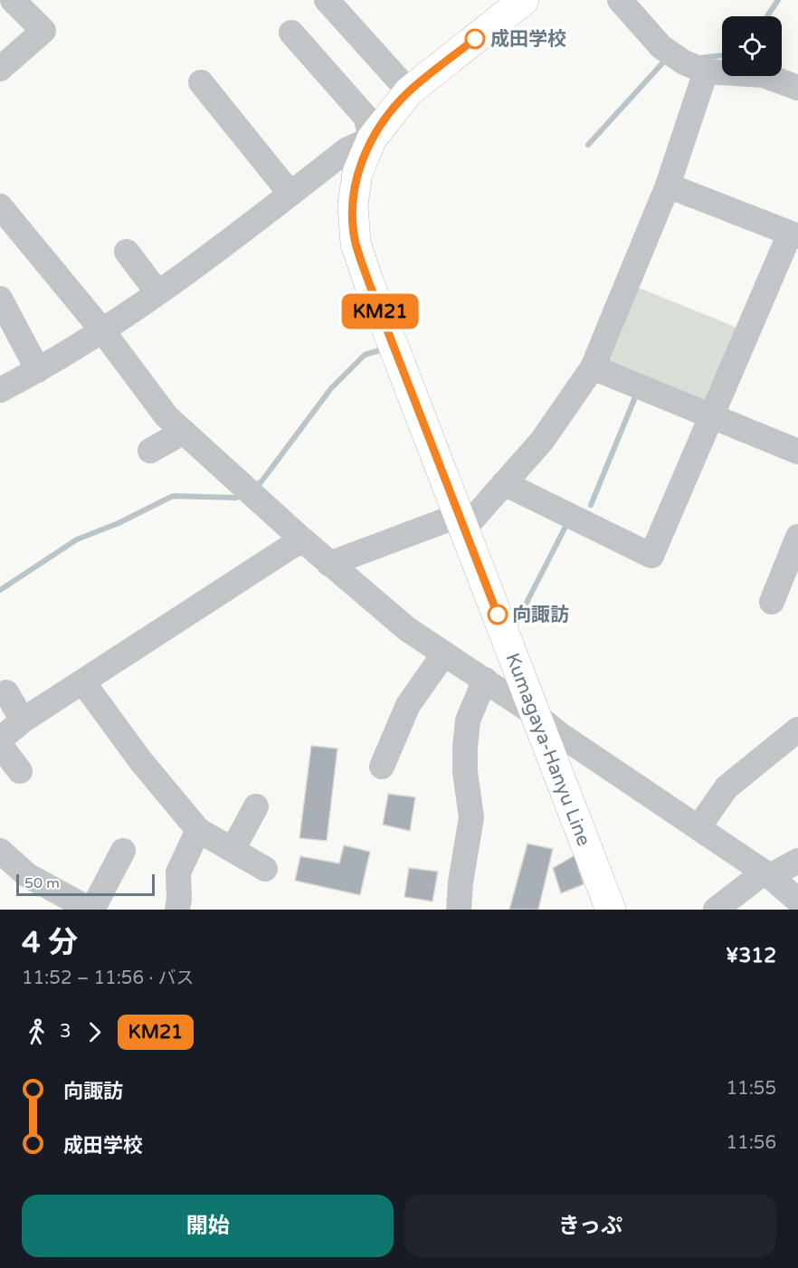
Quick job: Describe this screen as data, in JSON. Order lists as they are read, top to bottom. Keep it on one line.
{"streets":{"main road":["Kumagaya-Hanyu Line"]},"places":["成田学校","向諏訪"],"lines":["bus line KM21"],"scale_bar":"50 m","page":{"on_map":"KM21","scale":"50 m","heading":["4 分","11:52 – 11:56 · バス","¥312"],"legs":["3","KM21"],"list":[{"name":"向諏訪","value":"11:55"},{"name":"成田学校","value":"11:56"}],"buttons":["開始","きっぷ"]}}
